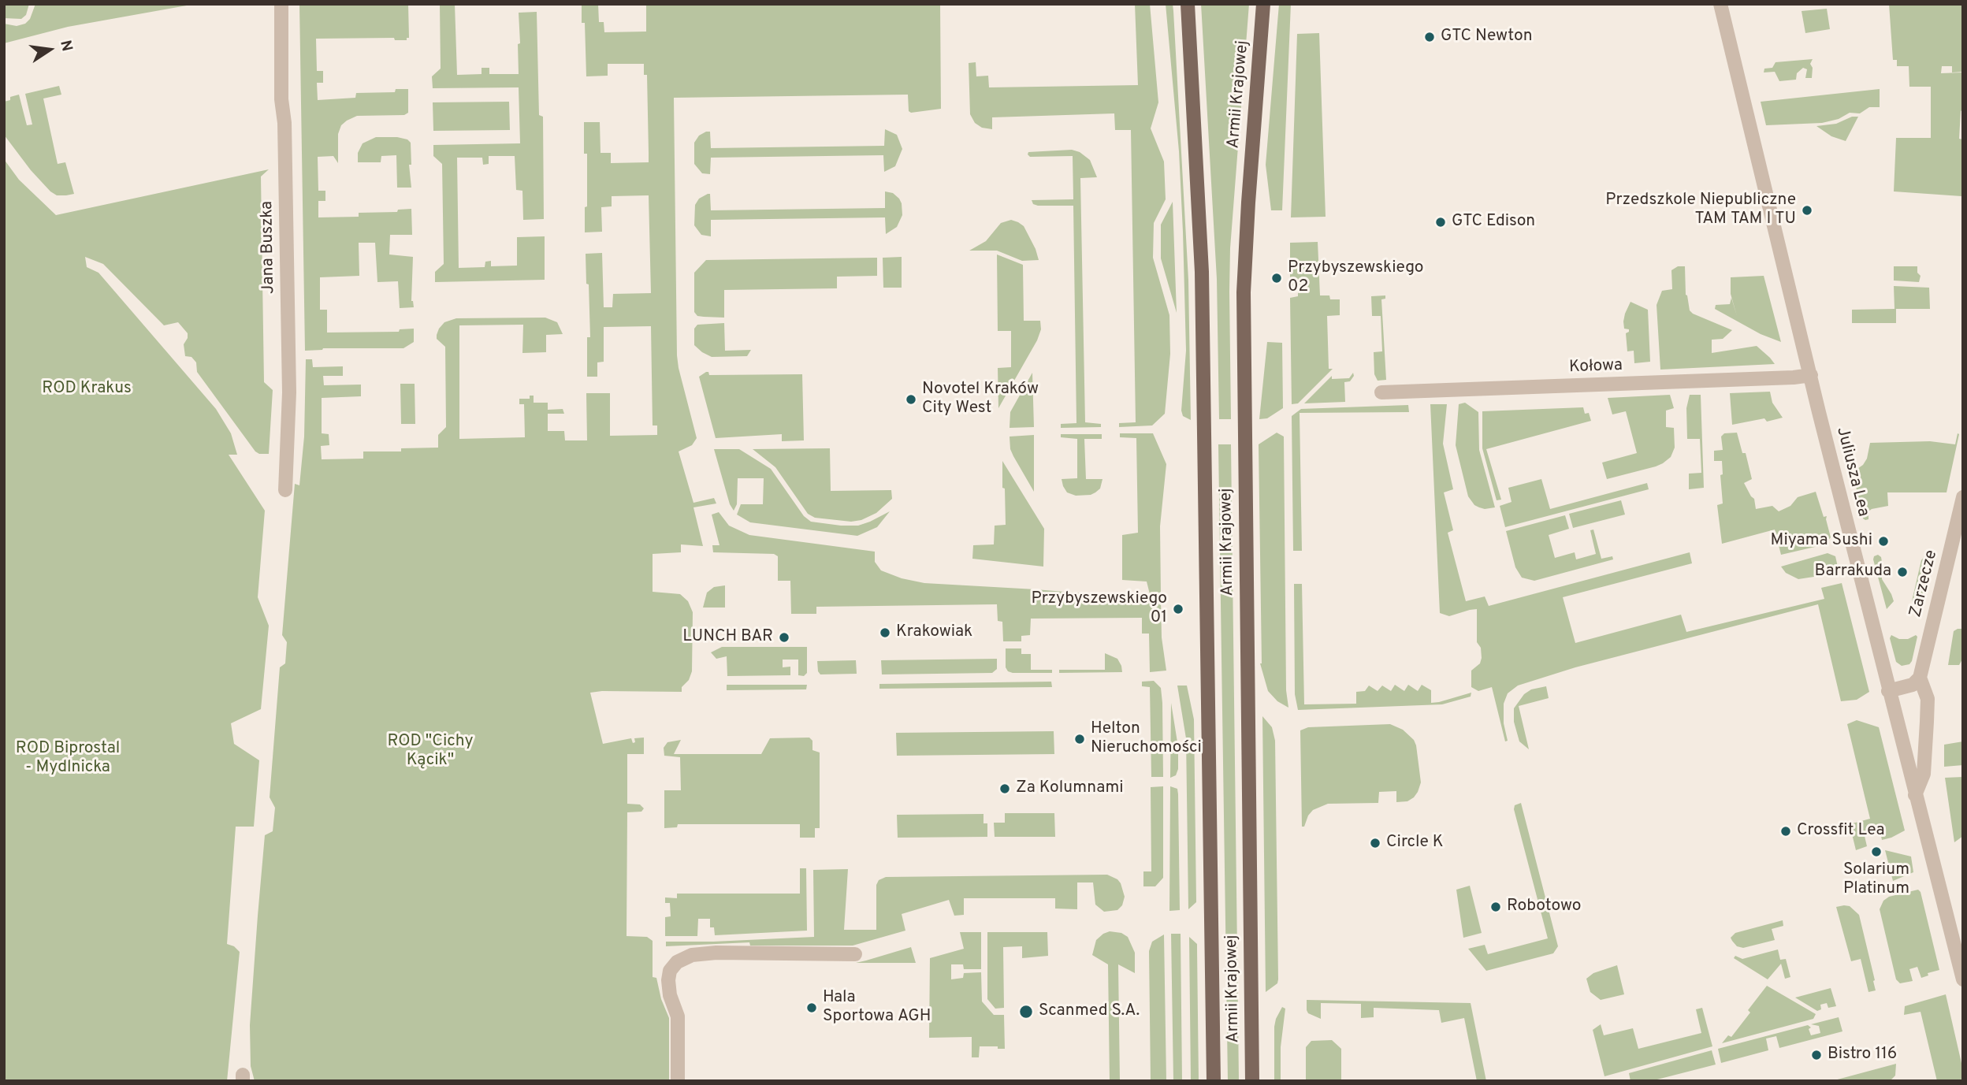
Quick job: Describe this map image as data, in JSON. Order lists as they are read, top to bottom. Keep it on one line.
{"streets":{"main road":["Armii Krajowej"],"street":["Jana Buszka","Kołowa","Juliusza Lea","Zarzecze"]},"crossings":[["Kołowa","Juliusza Lea"]],"parks":["ROD Krakus","ROD \"Cichy Kącik\"","ROD Biprostal - Mydlnicka"],"places":["GTC Newton","Przedszkole Niepubliczne TAM TAM I TU","GTC Edison","Przybyszewskiego 02","Novotel Kraków City West","Miyama Sushi","Barrakuda","Przybyszewskiego 01","Krakowiak","LUNCH BAR","Helton Nieruchomości","Za Kolumnami","Crossfit Lea","Circle K","Solarium Platinum","Robotowo","Hala Sportowa AGH","Scanmed S.A.","Bistro 116"],"north":"right"}
